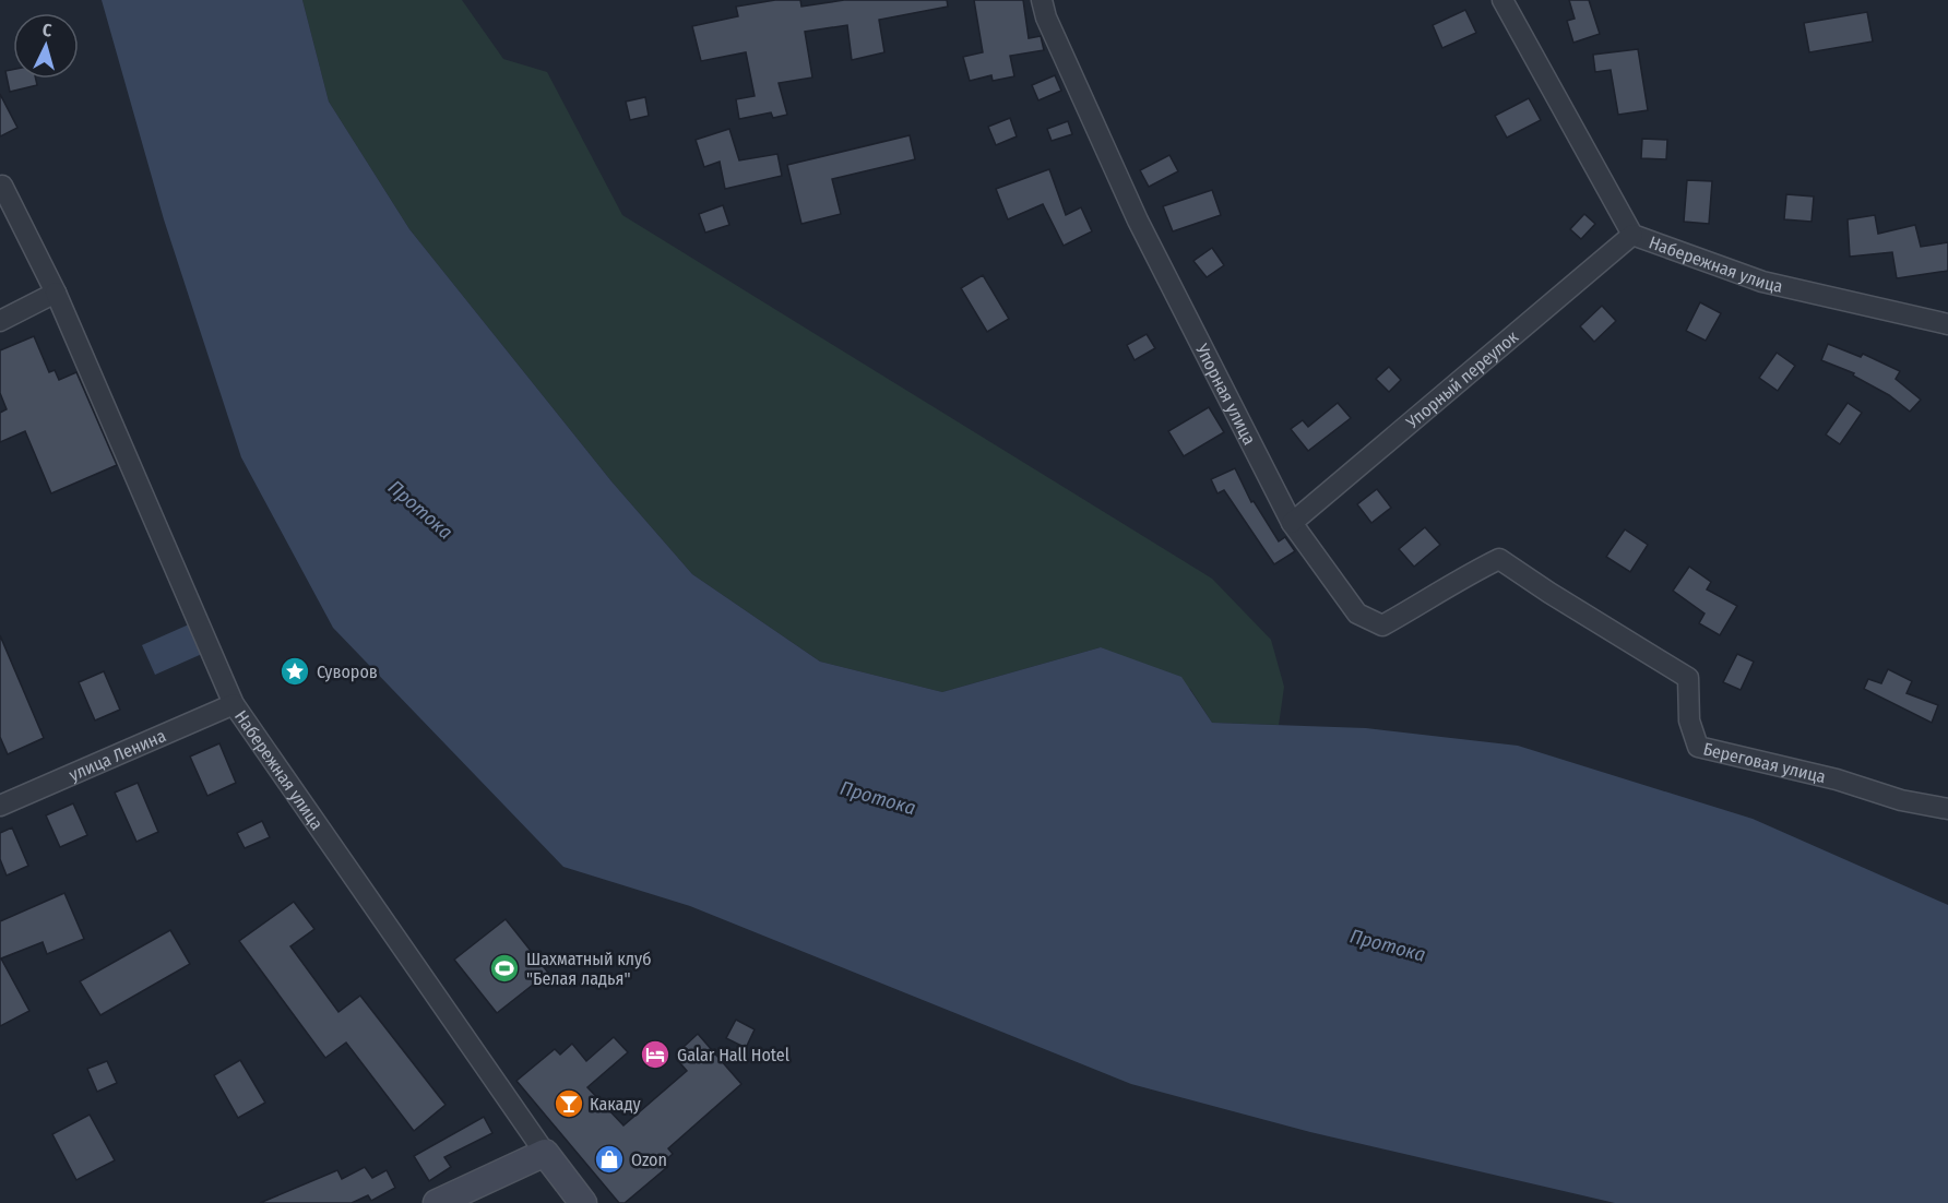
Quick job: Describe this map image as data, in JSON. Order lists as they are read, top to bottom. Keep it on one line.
{"streets":{"street":["Набережная улица","Упорный переулок","Упорная улица","улица Ленина","Береговая улица"]},"crossings":[["Набережная улица","Упорный переулок"],["Набережная улица","улица Ленина"],["Упорный переулок","Упорная улица"],["Упорная улица","Береговая улица"]],"water":["Протока"],"places":{"place":["Суворов"],"sports":["Шахматный клуб \"Белая ладья\""],"hotel":["Galar Hall Hotel"],"bar":["Какаду"],"shop":["Ozon"]},"north":"top"}
